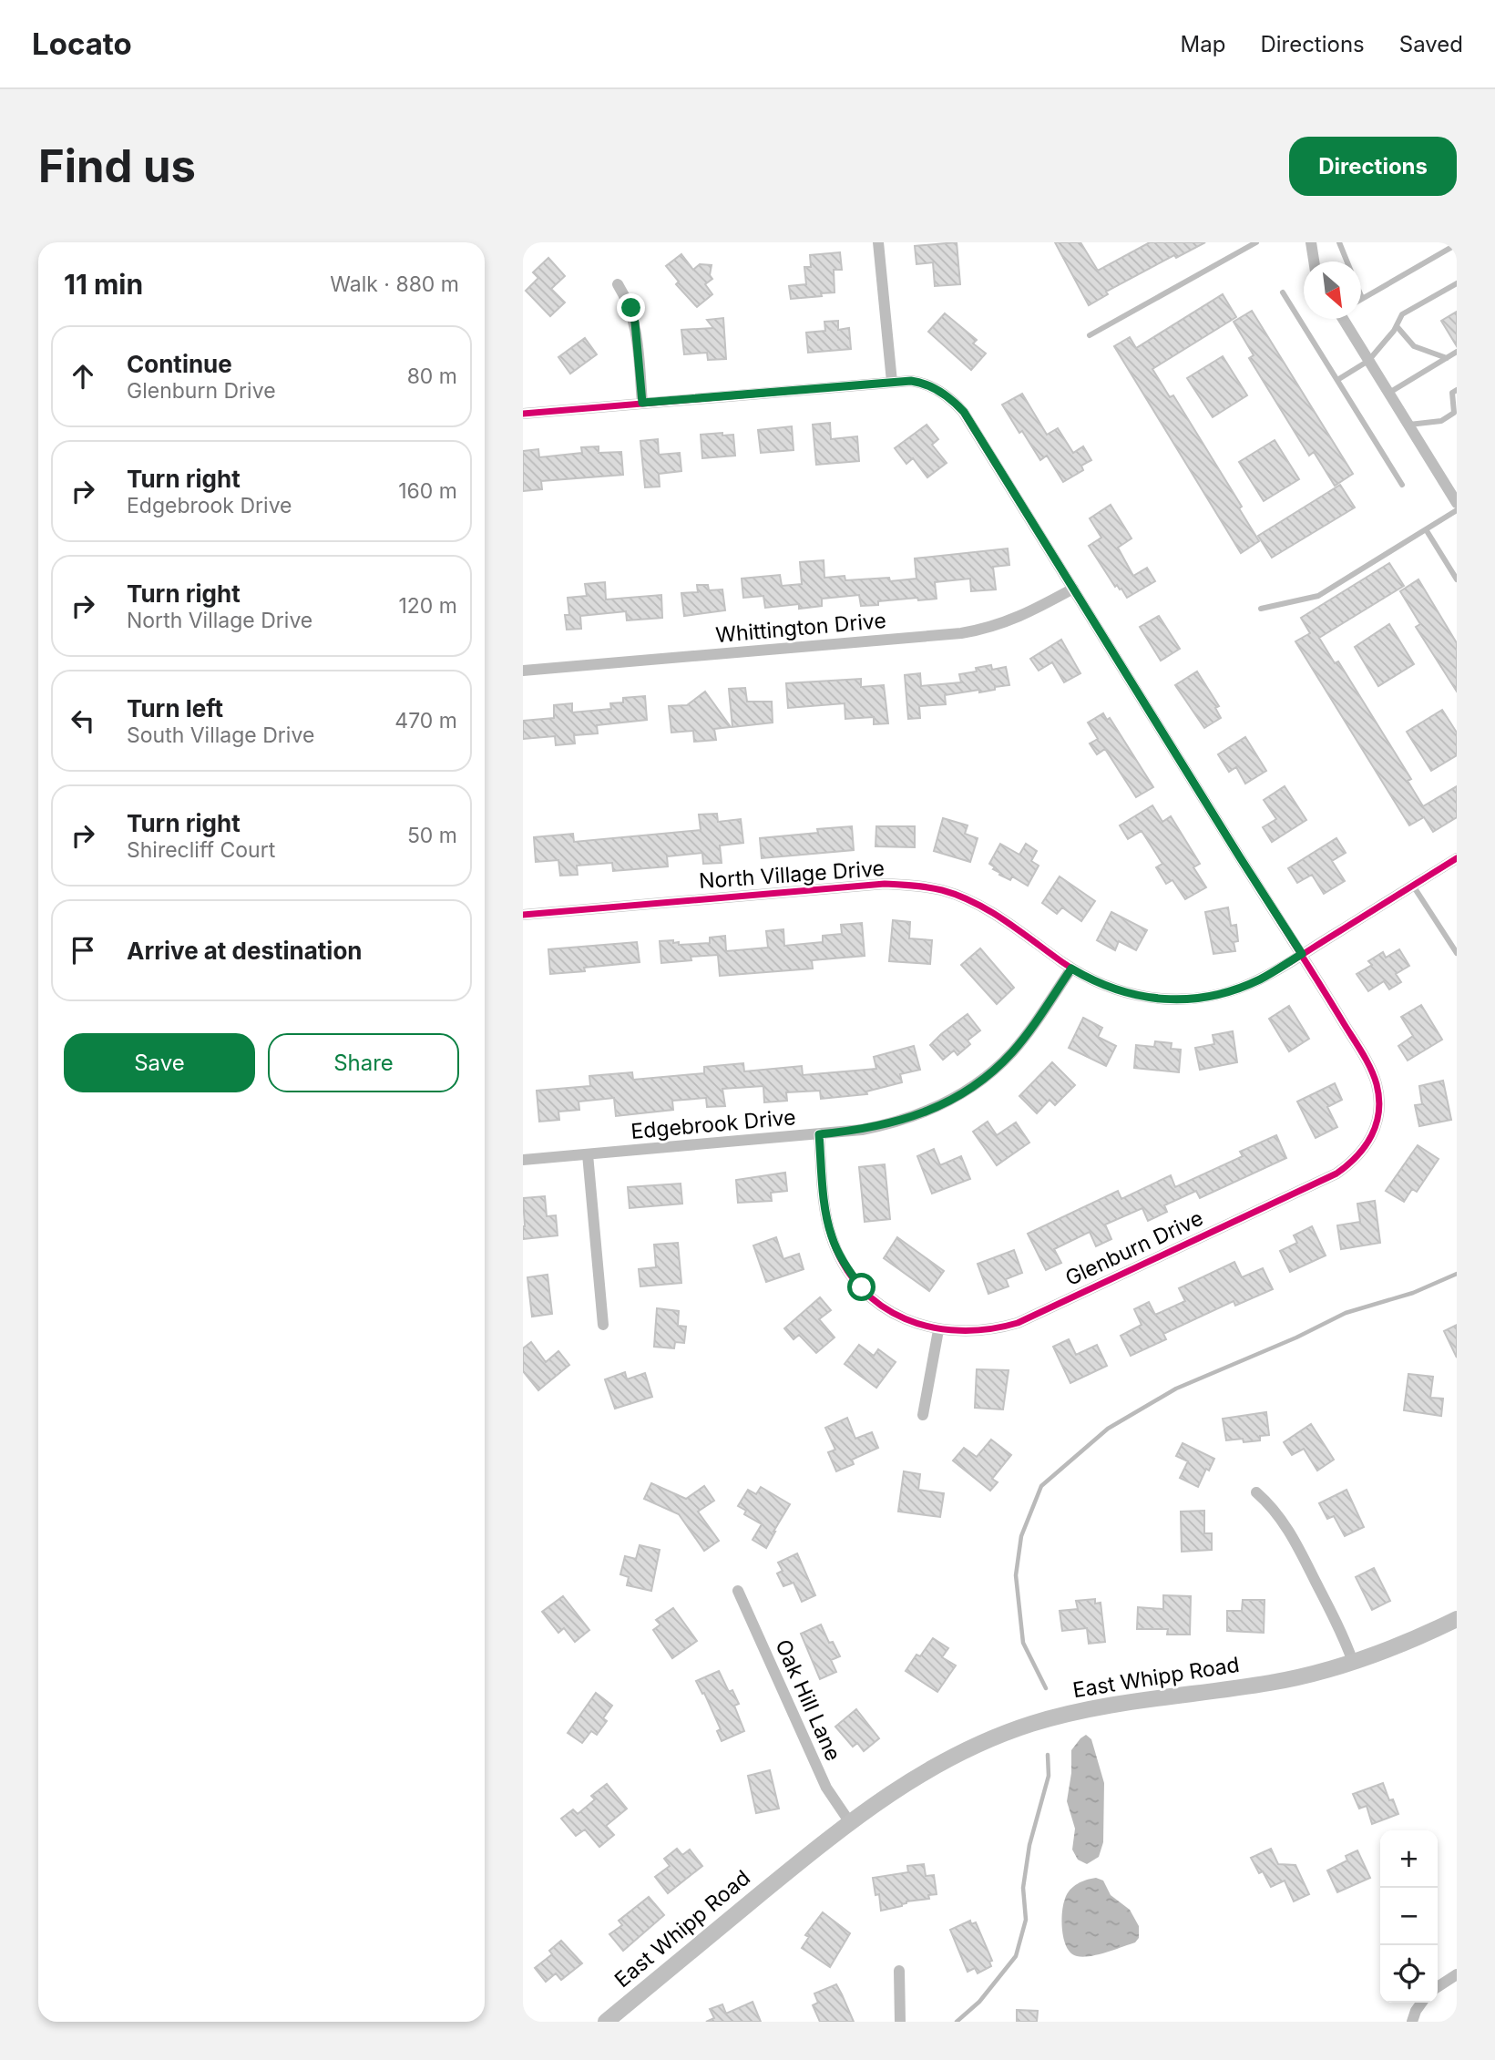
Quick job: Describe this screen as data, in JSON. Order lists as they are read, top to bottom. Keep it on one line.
{"streets":{"main road":["East Whipp Road"],"street":["Whittington Drive","North Village Drive","Edgebrook Drive","Glenburn Drive","Oak Hill Lane"]},"crossings":[["Whittington Drive","Glenburn Drive"],["North Village Drive","Edgebrook Drive"],["North Village Drive","Glenburn Drive"],["Edgebrook Drive","Glenburn Drive"],["East Whipp Road","Oak Hill Lane"]],"north":"bottom right","page":{"header":"Locato","nav":["Map","Directions","Saved"],"buttons":["Directions",["Save","Share"]],"title":"Find us","heading":["11 min","Walk · 880 m"],"list":[["Continue","Glenburn Drive","80 m"],["Turn right","Edgebrook Drive","160 m"],["Turn right","North Village Drive","120 m"],["Turn left","South Village Drive","470 m"],["Turn right","Shirecliff Court","50 m"],"Arrive at destination"],"map_buttons":["+","−"]}}
